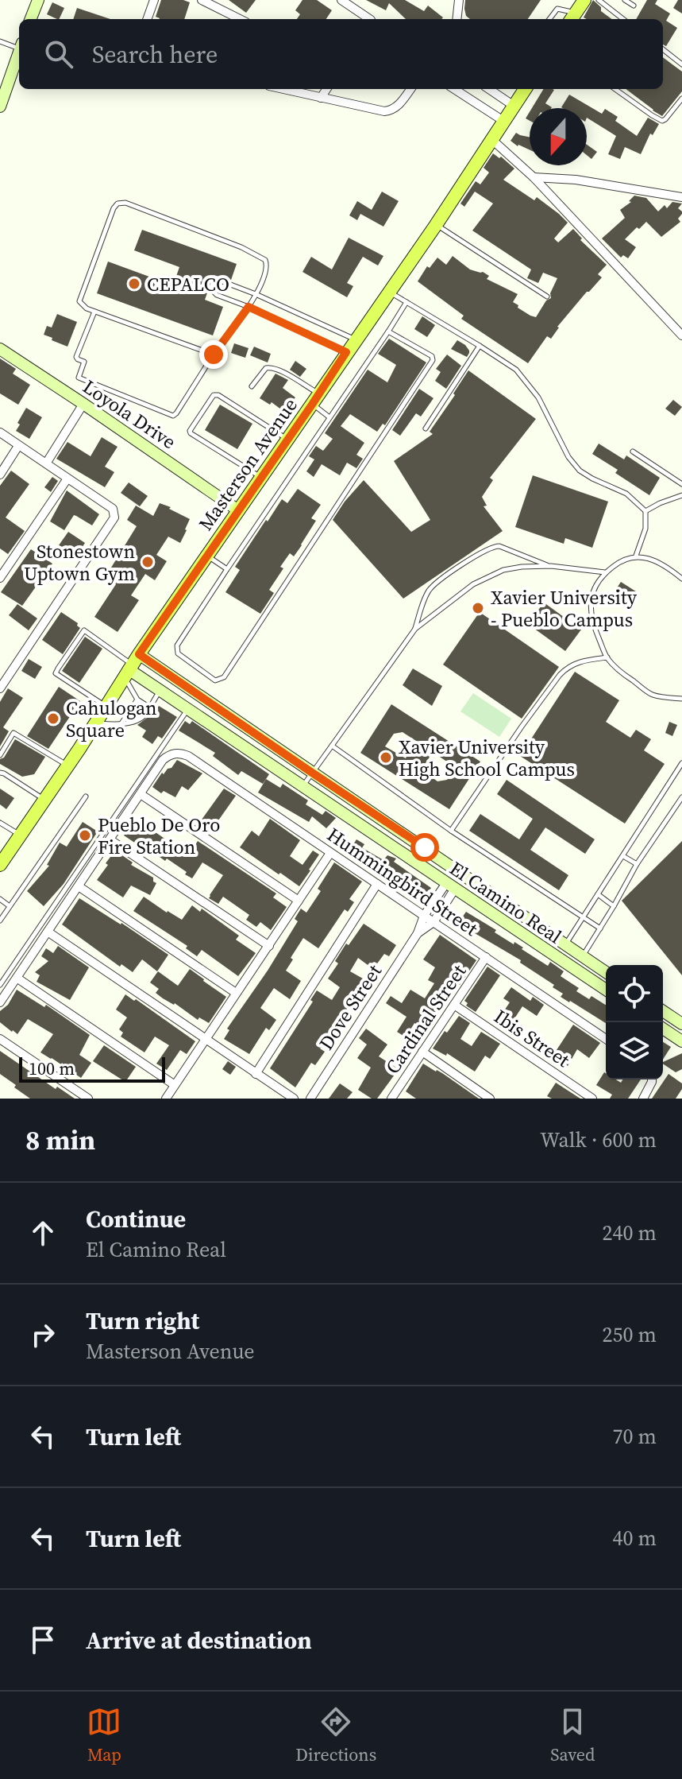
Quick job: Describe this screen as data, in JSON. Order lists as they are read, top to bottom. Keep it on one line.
{"streets":{"main road":["Masterson Avenue"],"street":["Loyola Drive","Hummingbird Street","El Camino Real","Dove Street","Cardinal Street","Ibis Street"]},"crossings":[["Loyola Drive","Masterson Avenue"],["Masterson Avenue","El Camino Real"],["Hummingbird Street","Dove Street"],["Hummingbird Street","Cardinal Street"],["El Camino Real","Dove Street"],["Cardinal Street","Ibis Street"]],"places":["CEPALCO","Stonestown Uptown Gym","Xavier University - Pueblo Campus","Cahulogan Square","Xavier University High School Campus","Pueblo De Oro Fire Station"],"scale_bar":"100 m","north":"bottom","page":{"search":"Search here","scale":"100 m","heading":["8 min","Walk · 600 m"],"list":[["Continue","El Camino Real","240 m"],["Turn right","Masterson Avenue","250 m"],["Turn left","70 m"],["Turn left","40 m"],"Arrive at destination"],"nav":["Map","Directions","Saved"]}}
